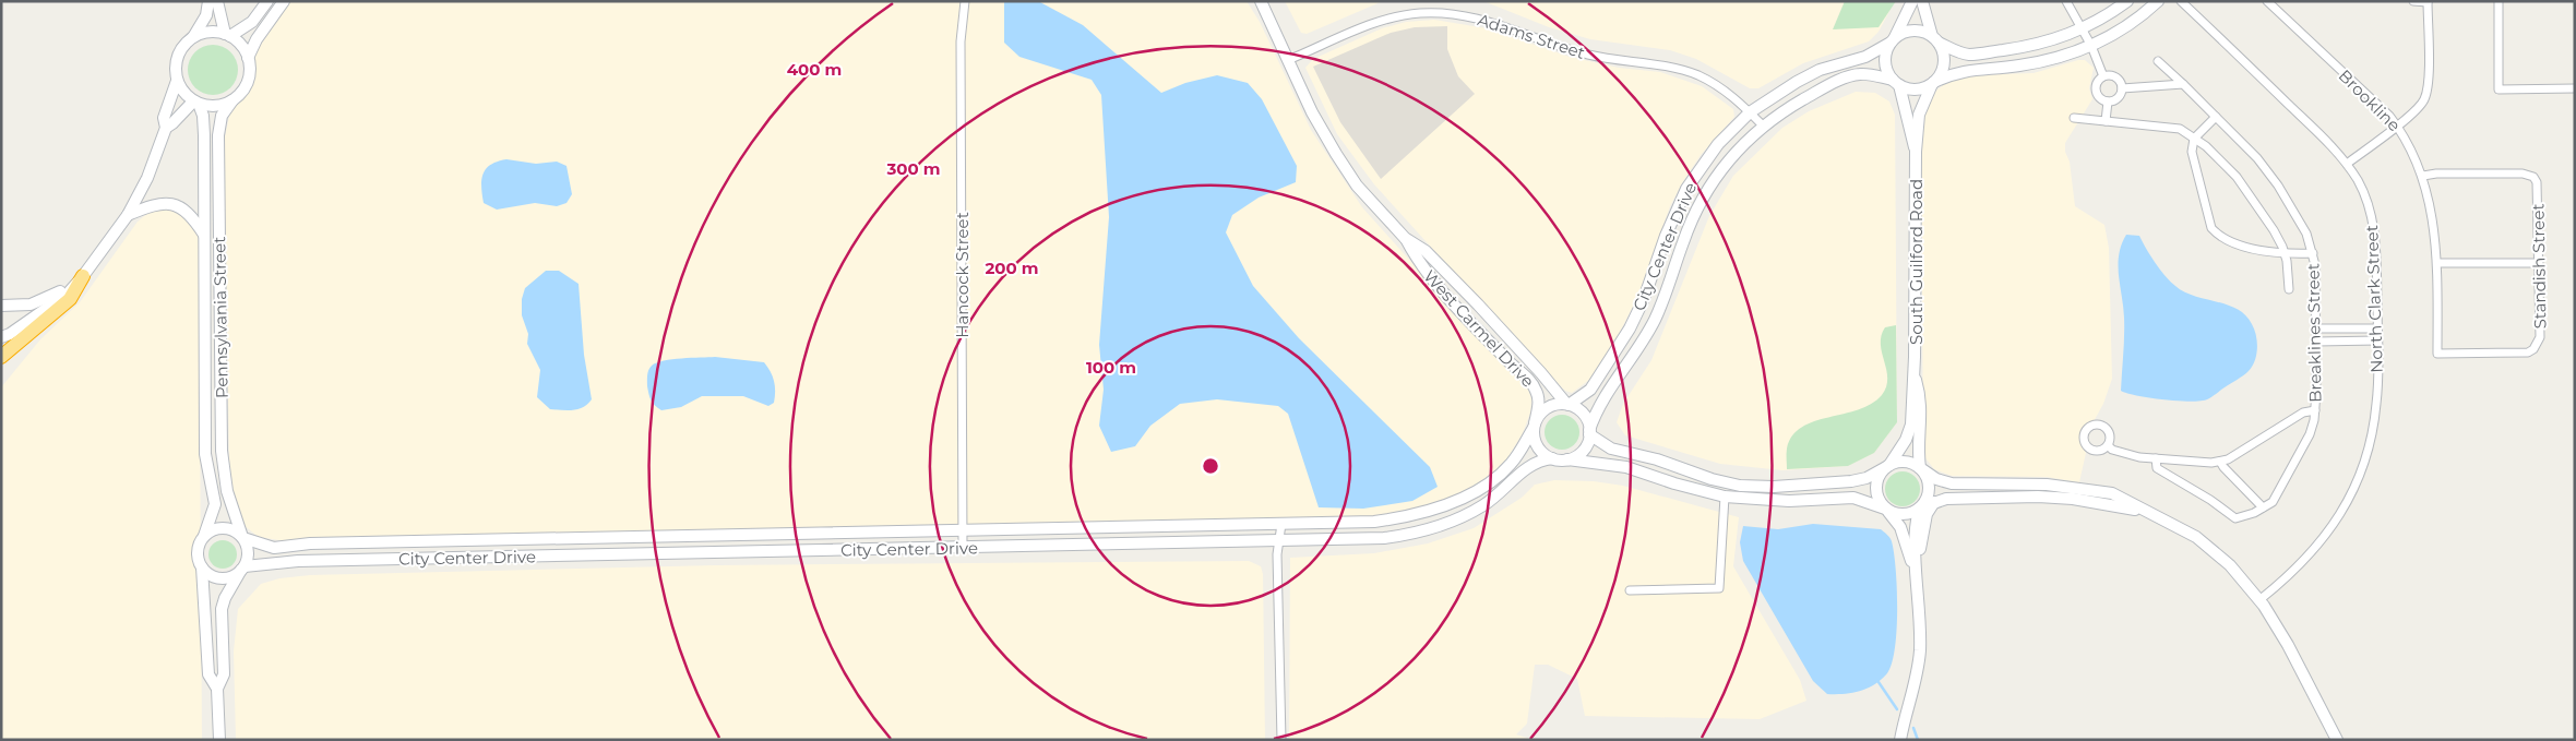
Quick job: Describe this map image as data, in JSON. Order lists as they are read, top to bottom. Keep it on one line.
{"streets":{"street":["Adams Street","Brookline","City Center Drive","South Guilford Road","Standish Street","Hancock Street","North Clark Street","Pennsylvania Street","West Carmel Drive","Breaklines Street"]},"crossings":[["Adams Street","City Center Drive"],["Adams Street","West Carmel Drive"],["Brookline","Standish Street"],["City Center Drive","South Guilford Road"],["City Center Drive","Hancock Street"],["City Center Drive","Pennsylvania Street"],["City Center Drive","West Carmel Drive"]],"rings":["400 m","300 m","200 m","100 m"]}
